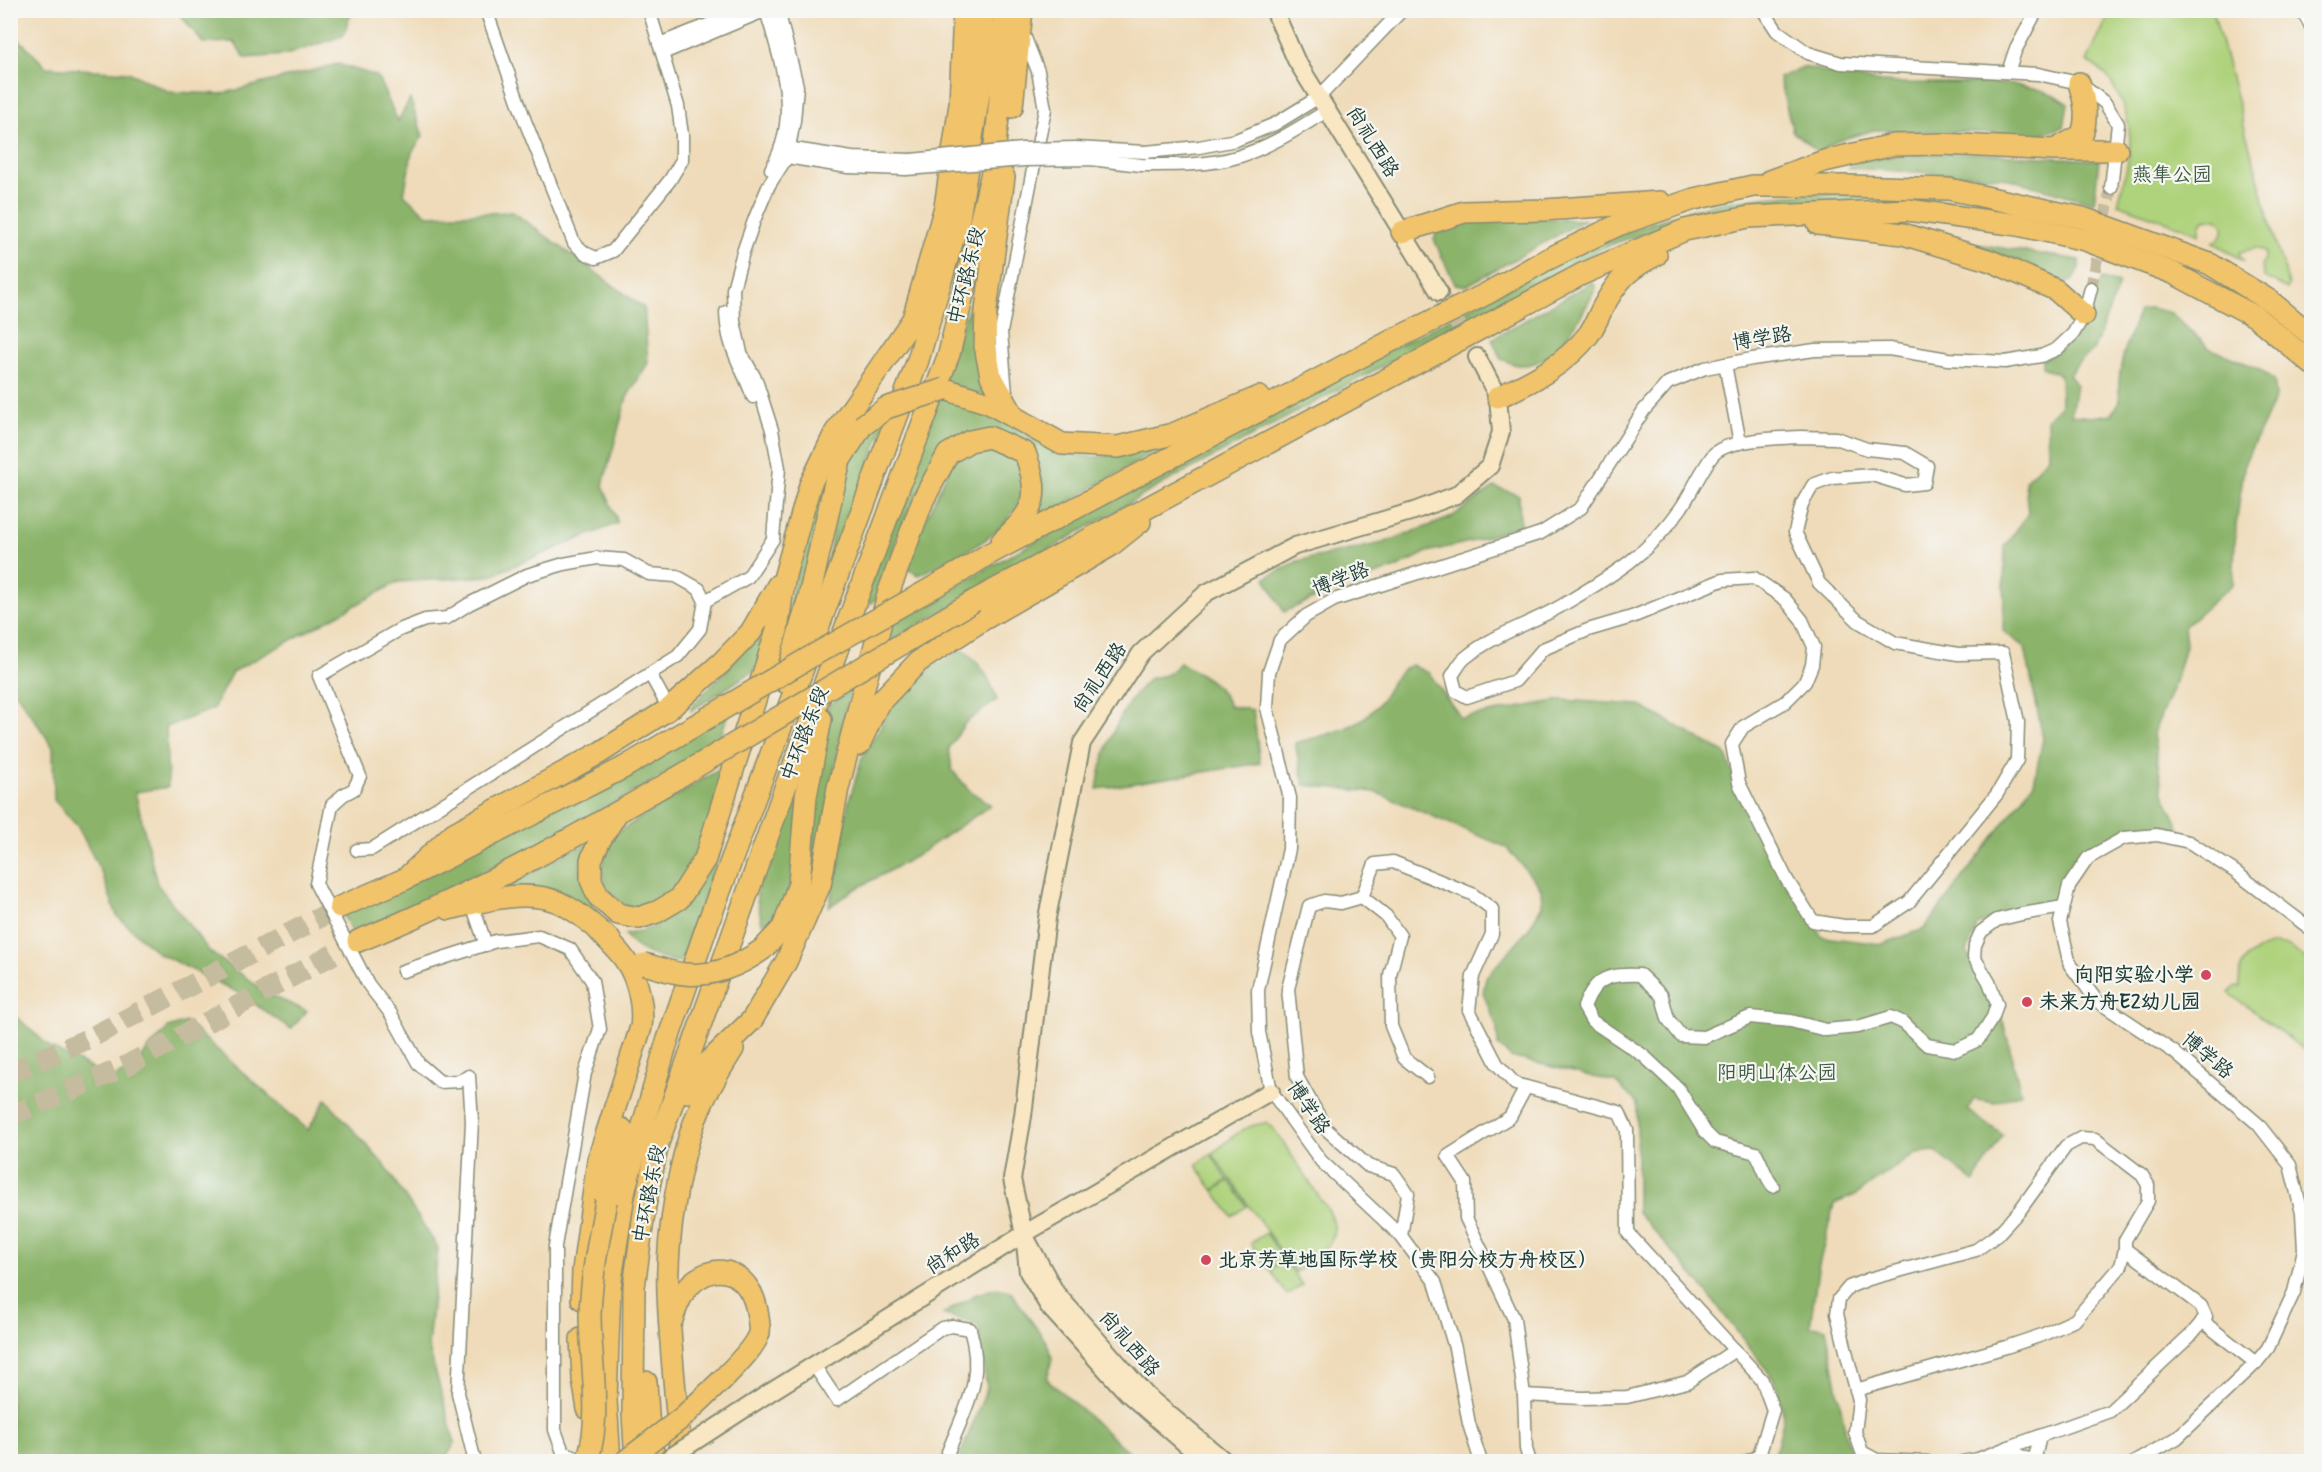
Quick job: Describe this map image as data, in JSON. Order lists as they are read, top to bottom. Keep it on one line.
{"streets":{"highway":["中环路东段"],"street":["尚礼西路","博学路","尚和路"]},"crossings":[["尚礼西路","尚和路"],["中环路东段","尚和路"],["博学路","尚和路"]],"parks":["燕隼公园","阳明山体公园"],"places":["向阳实验小学","未来方舟E2幼儿园","北京芳草地国际学校（贵阳分校方舟校区）"]}
